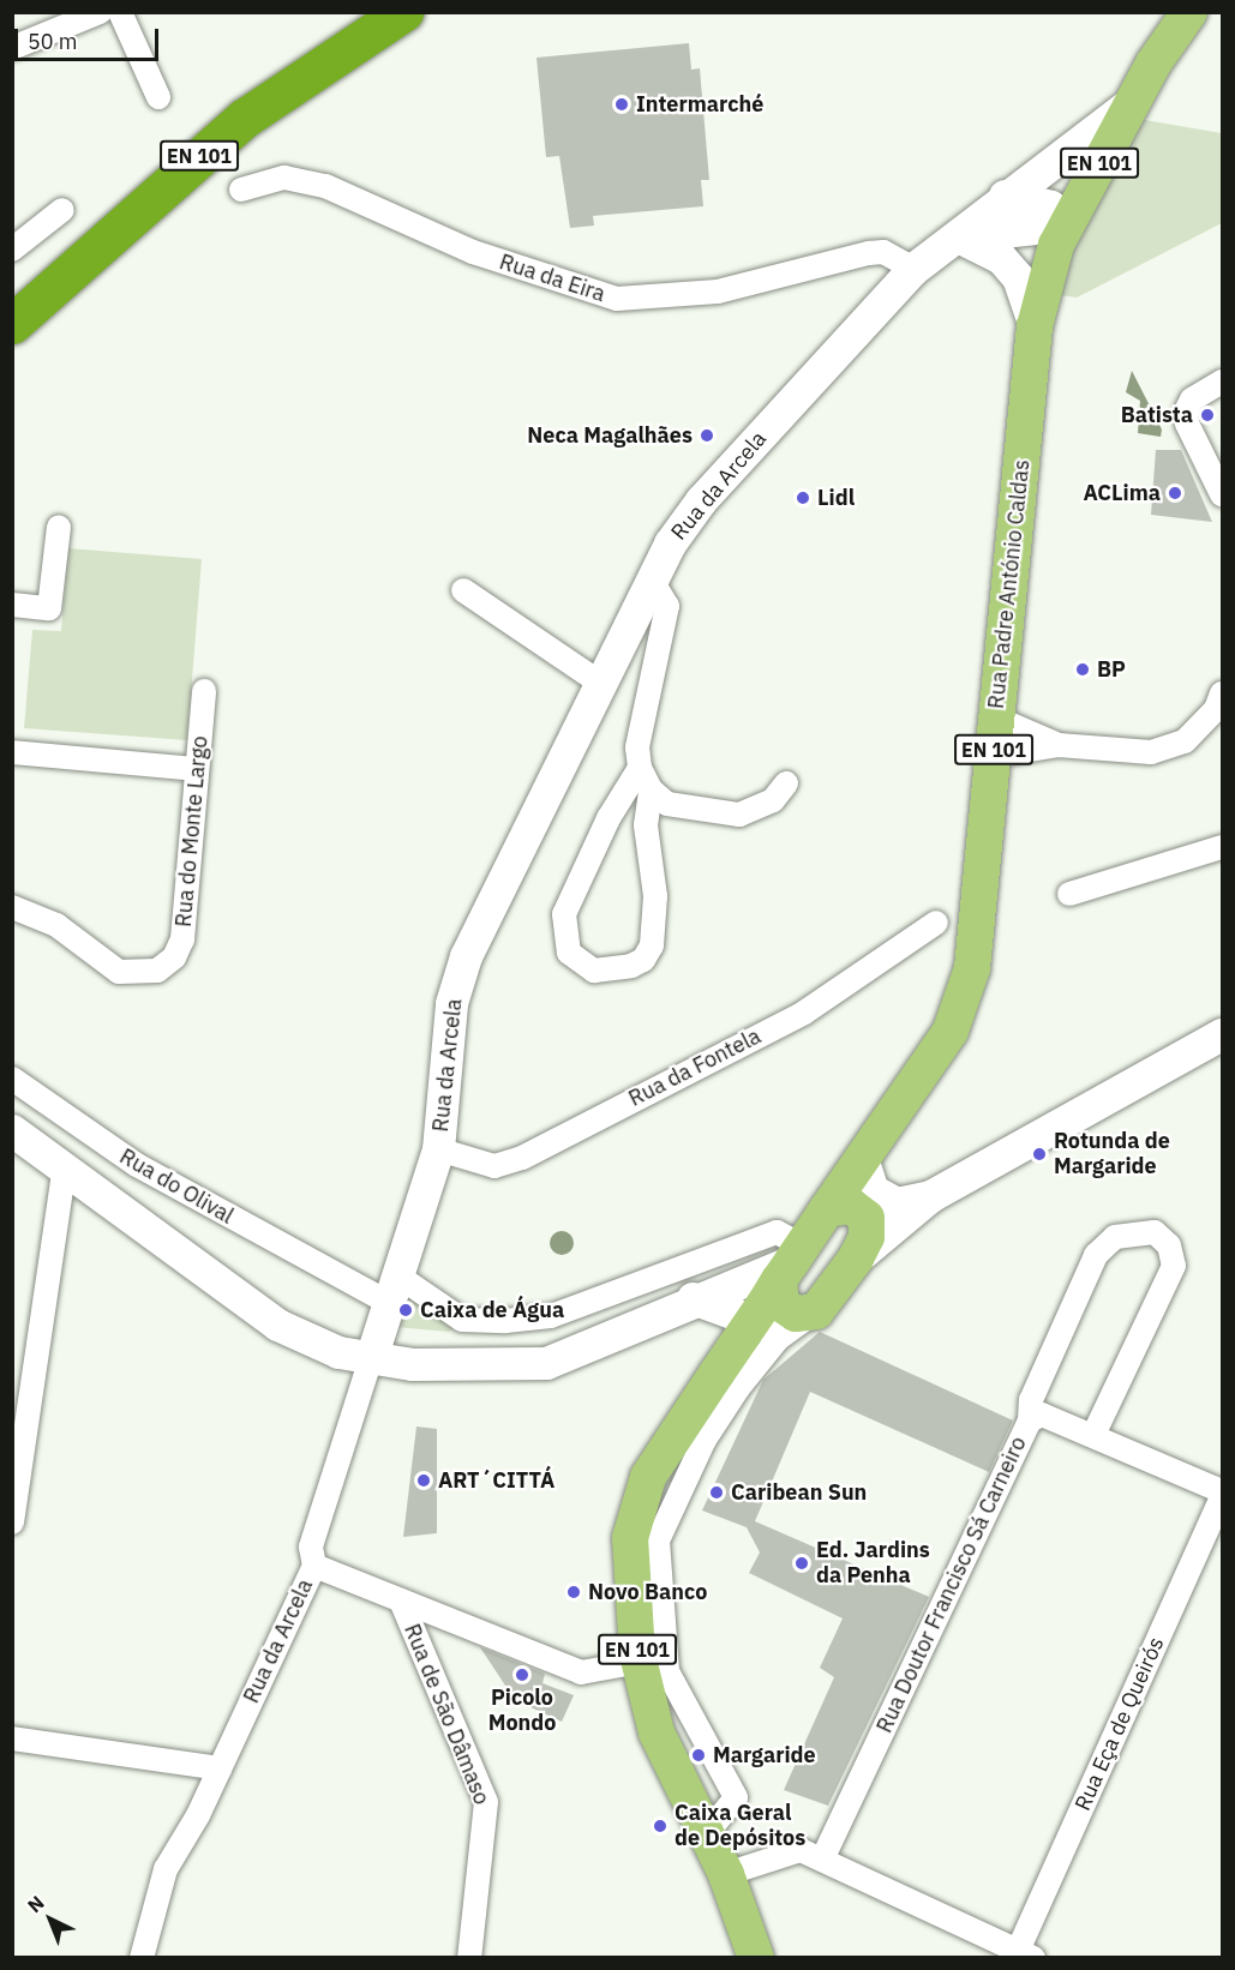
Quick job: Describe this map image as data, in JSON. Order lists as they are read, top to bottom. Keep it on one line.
{"streets":{"highway":["EN 101"],"main road":["Rua Padre António Caldas"],"street":["Rua da Eira","Rua da Arcela","Rua do Monte Largo","Rua da Fontela","Rua do Olival","Rua Doutor Francisco Sá Carneiro","Rua de São Dâmaso","Rua Eça de Queirós"]},"crossings":[["EN 101","Rua da Arcela"],["EN 101","Rua Padre António Caldas"],["Rua da Eira","Rua da Arcela"],["Rua da Arcela","Rua da Fontela"],["Rua da Arcela","Rua do Olival"]],"places":["Intermarché","Batista","Neca Magalhães","ACLima","Lidl","BP","Rotunda de Margaride","Caixa de Água","ART´CITTÁ","Caribean Sun","Ed. Jardins da Penha","Novo Banco","Picolo Mondo","Margaride","Caixa Geral de Depósitos"],"scale_bar":"50 m","north":"top left"}
